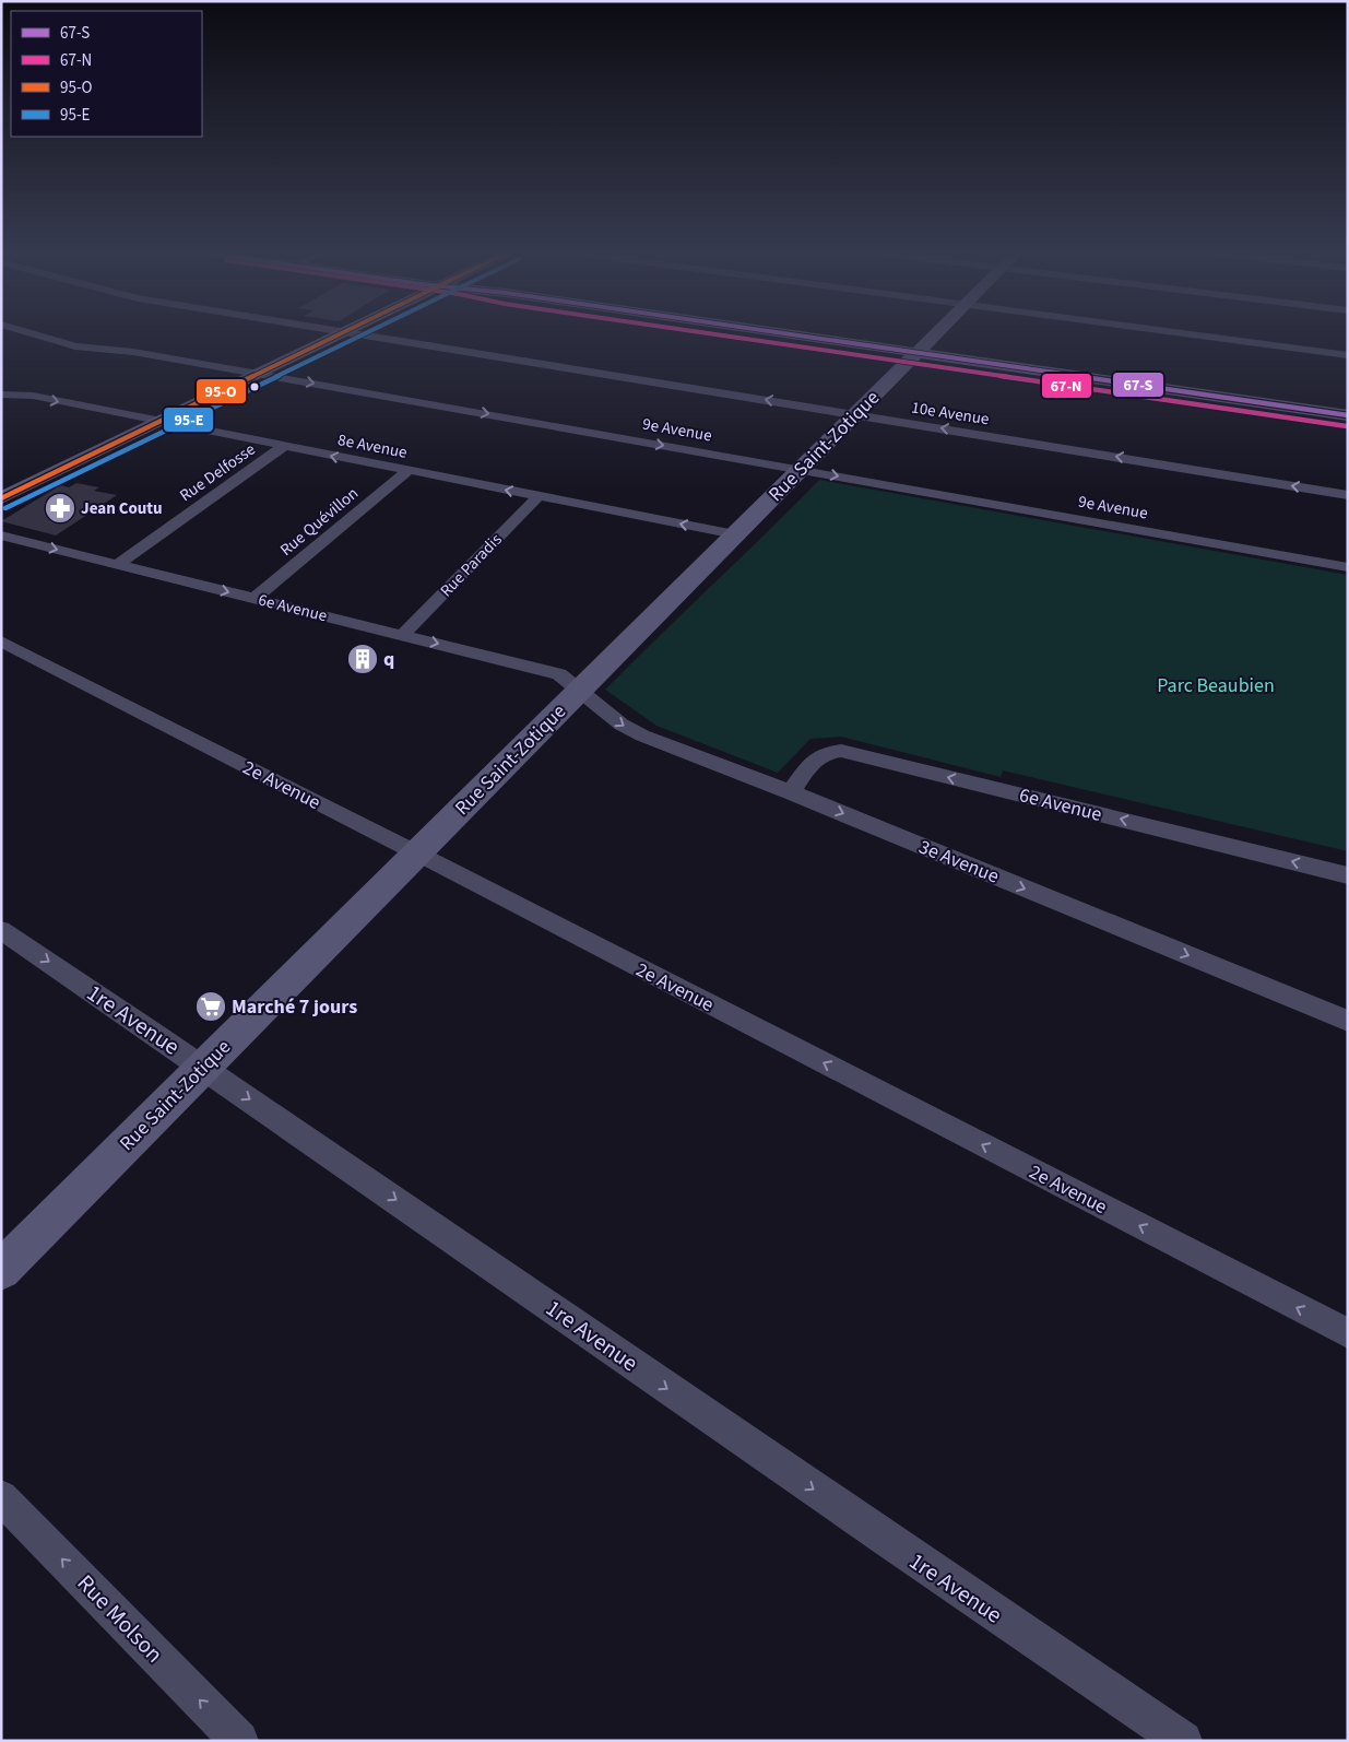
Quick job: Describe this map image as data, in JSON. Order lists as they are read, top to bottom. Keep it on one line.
{"streets":{"street":["10e Avenue","9e Avenue","8e Avenue","Rue Saint-Zotique","Rue Delfosse","Rue Quévillon","Rue Paradis","6e Avenue","2e Avenue","3e Avenue","1re Avenue","Rue Molson"]},"crossings":[["10e Avenue","Rue Saint-Zotique"],["9e Avenue","Rue Saint-Zotique"],["8e Avenue","Rue Saint-Zotique"],["8e Avenue","Rue Delfosse"],["8e Avenue","Rue Quévillon"],["8e Avenue","Rue Paradis"],["Rue Saint-Zotique","6e Avenue"],["Rue Saint-Zotique","2e Avenue"],["Rue Saint-Zotique","3e Avenue"],["Rue Saint-Zotique","1re Avenue"],["Rue Delfosse","6e Avenue"],["Rue Quévillon","6e Avenue"],["Rue Paradis","6e Avenue"],["6e Avenue","3e Avenue"]],"one_way":["2e Avenue","3e Avenue","1re Avenue","Rue Molson"],"parks":["Parc Beaubien"],"places":{"pharmacy":["Jean Coutu"],"building":["q"],"supermarket":["Marché 7 jours"]},"lines":["transit line 67-S","transit line 67-N","transit line 95-O","transit line 95-E"],"legend":["67-S","67-N","95-O","95-E"]}
